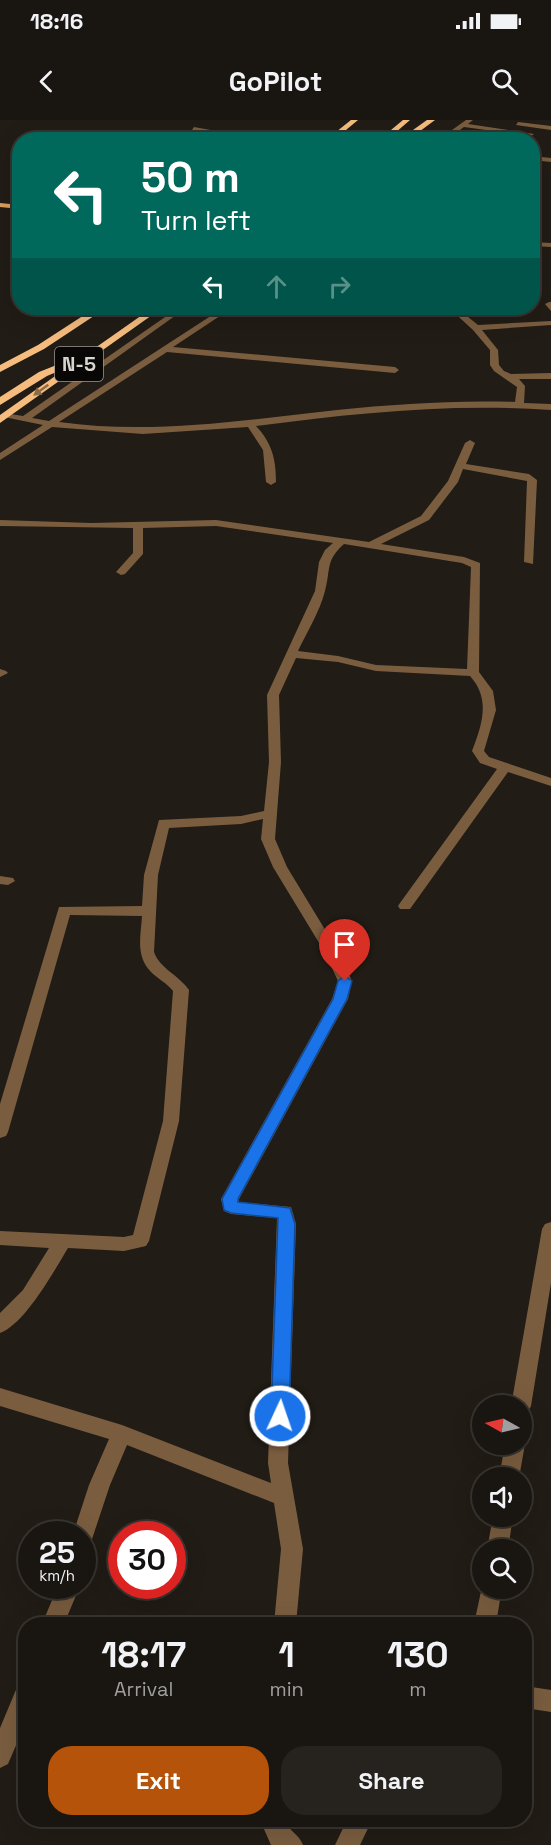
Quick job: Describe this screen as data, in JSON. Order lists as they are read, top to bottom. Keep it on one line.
{"streets":{"highway":["N-5"]},"north":"left","page":{"status":"18:16","header":"GoPilot","turn":["50 m","Turn left"],"speed":"25 km/h","limit":"30","eta":["18:17","Arrival","1","min","130","m"],"buttons":["Exit","Share"]}}
